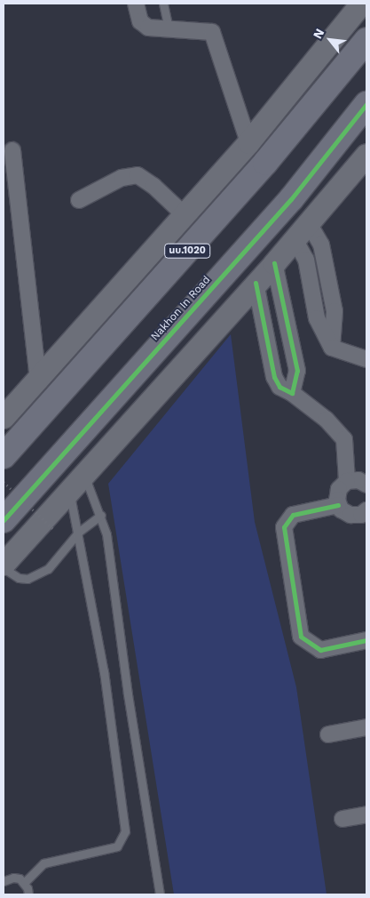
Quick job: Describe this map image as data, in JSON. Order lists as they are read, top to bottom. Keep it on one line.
{"streets":{"main road":["นบ.1020","Nakhon In Road"]},"north":"top left"}
